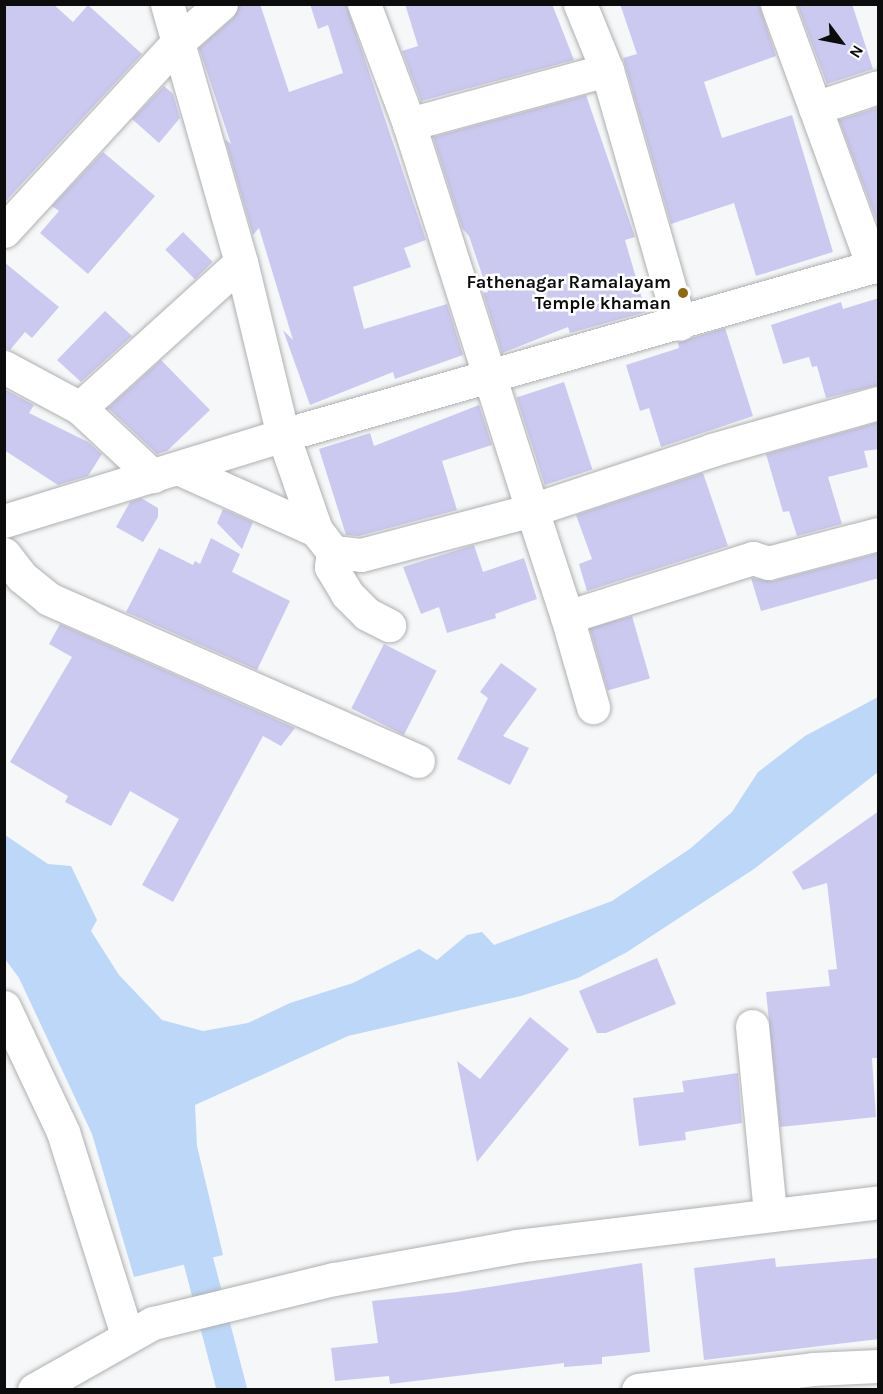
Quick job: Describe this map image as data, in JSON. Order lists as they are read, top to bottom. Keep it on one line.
{"places":["Fathenagar Ramalayam Temple khaman"],"north":"bottom right"}
